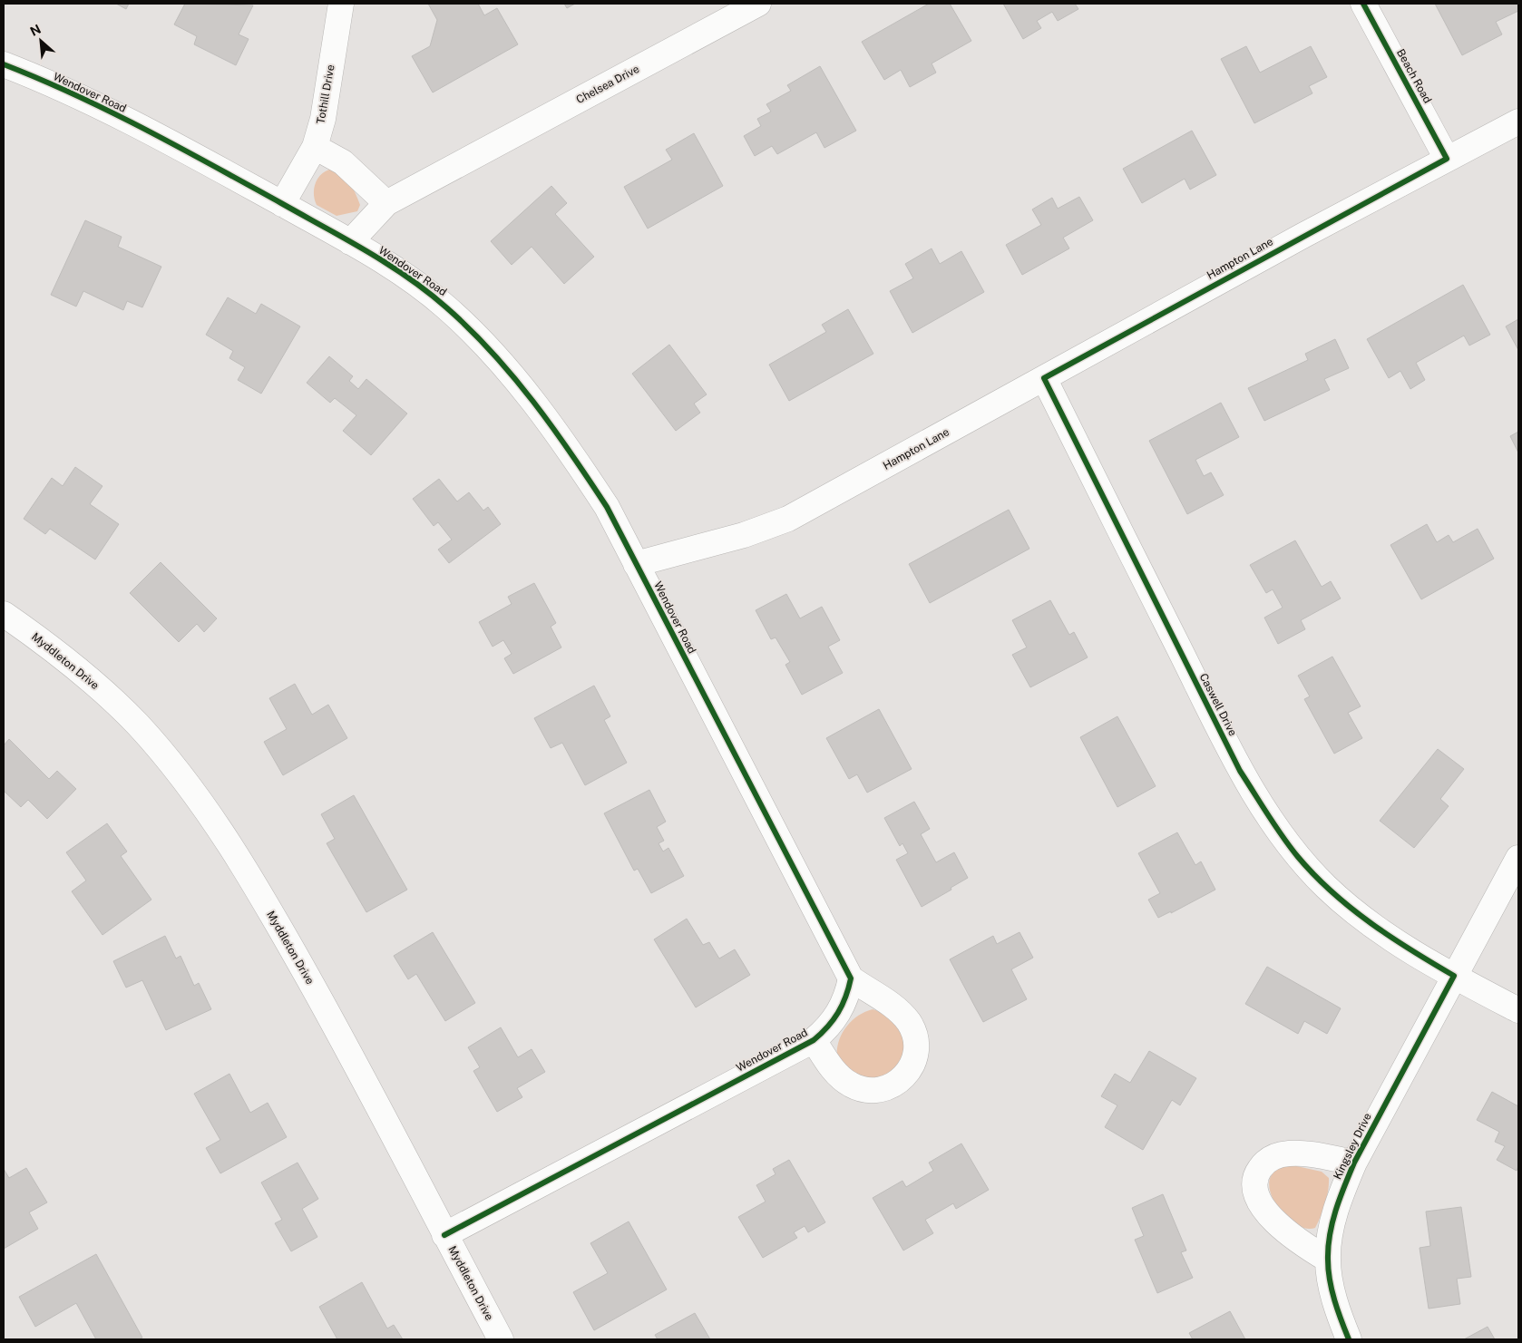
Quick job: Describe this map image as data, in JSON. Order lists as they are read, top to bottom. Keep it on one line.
{"streets":{"street":["Beach Road","Chelsea Drive","Wendover Road","Tothill Drive","Hampton Lane","Myddleton Drive","Caswell Drive","Kingsley Drive"]},"crossings":[["Beach Road","Hampton Lane"],["Chelsea Drive","Wendover Road"],["Wendover Road","Tothill Drive"],["Wendover Road","Hampton Lane"],["Wendover Road","Myddleton Drive"],["Hampton Lane","Caswell Drive"],["Caswell Drive","Kingsley Drive"]],"north":"top left"}
